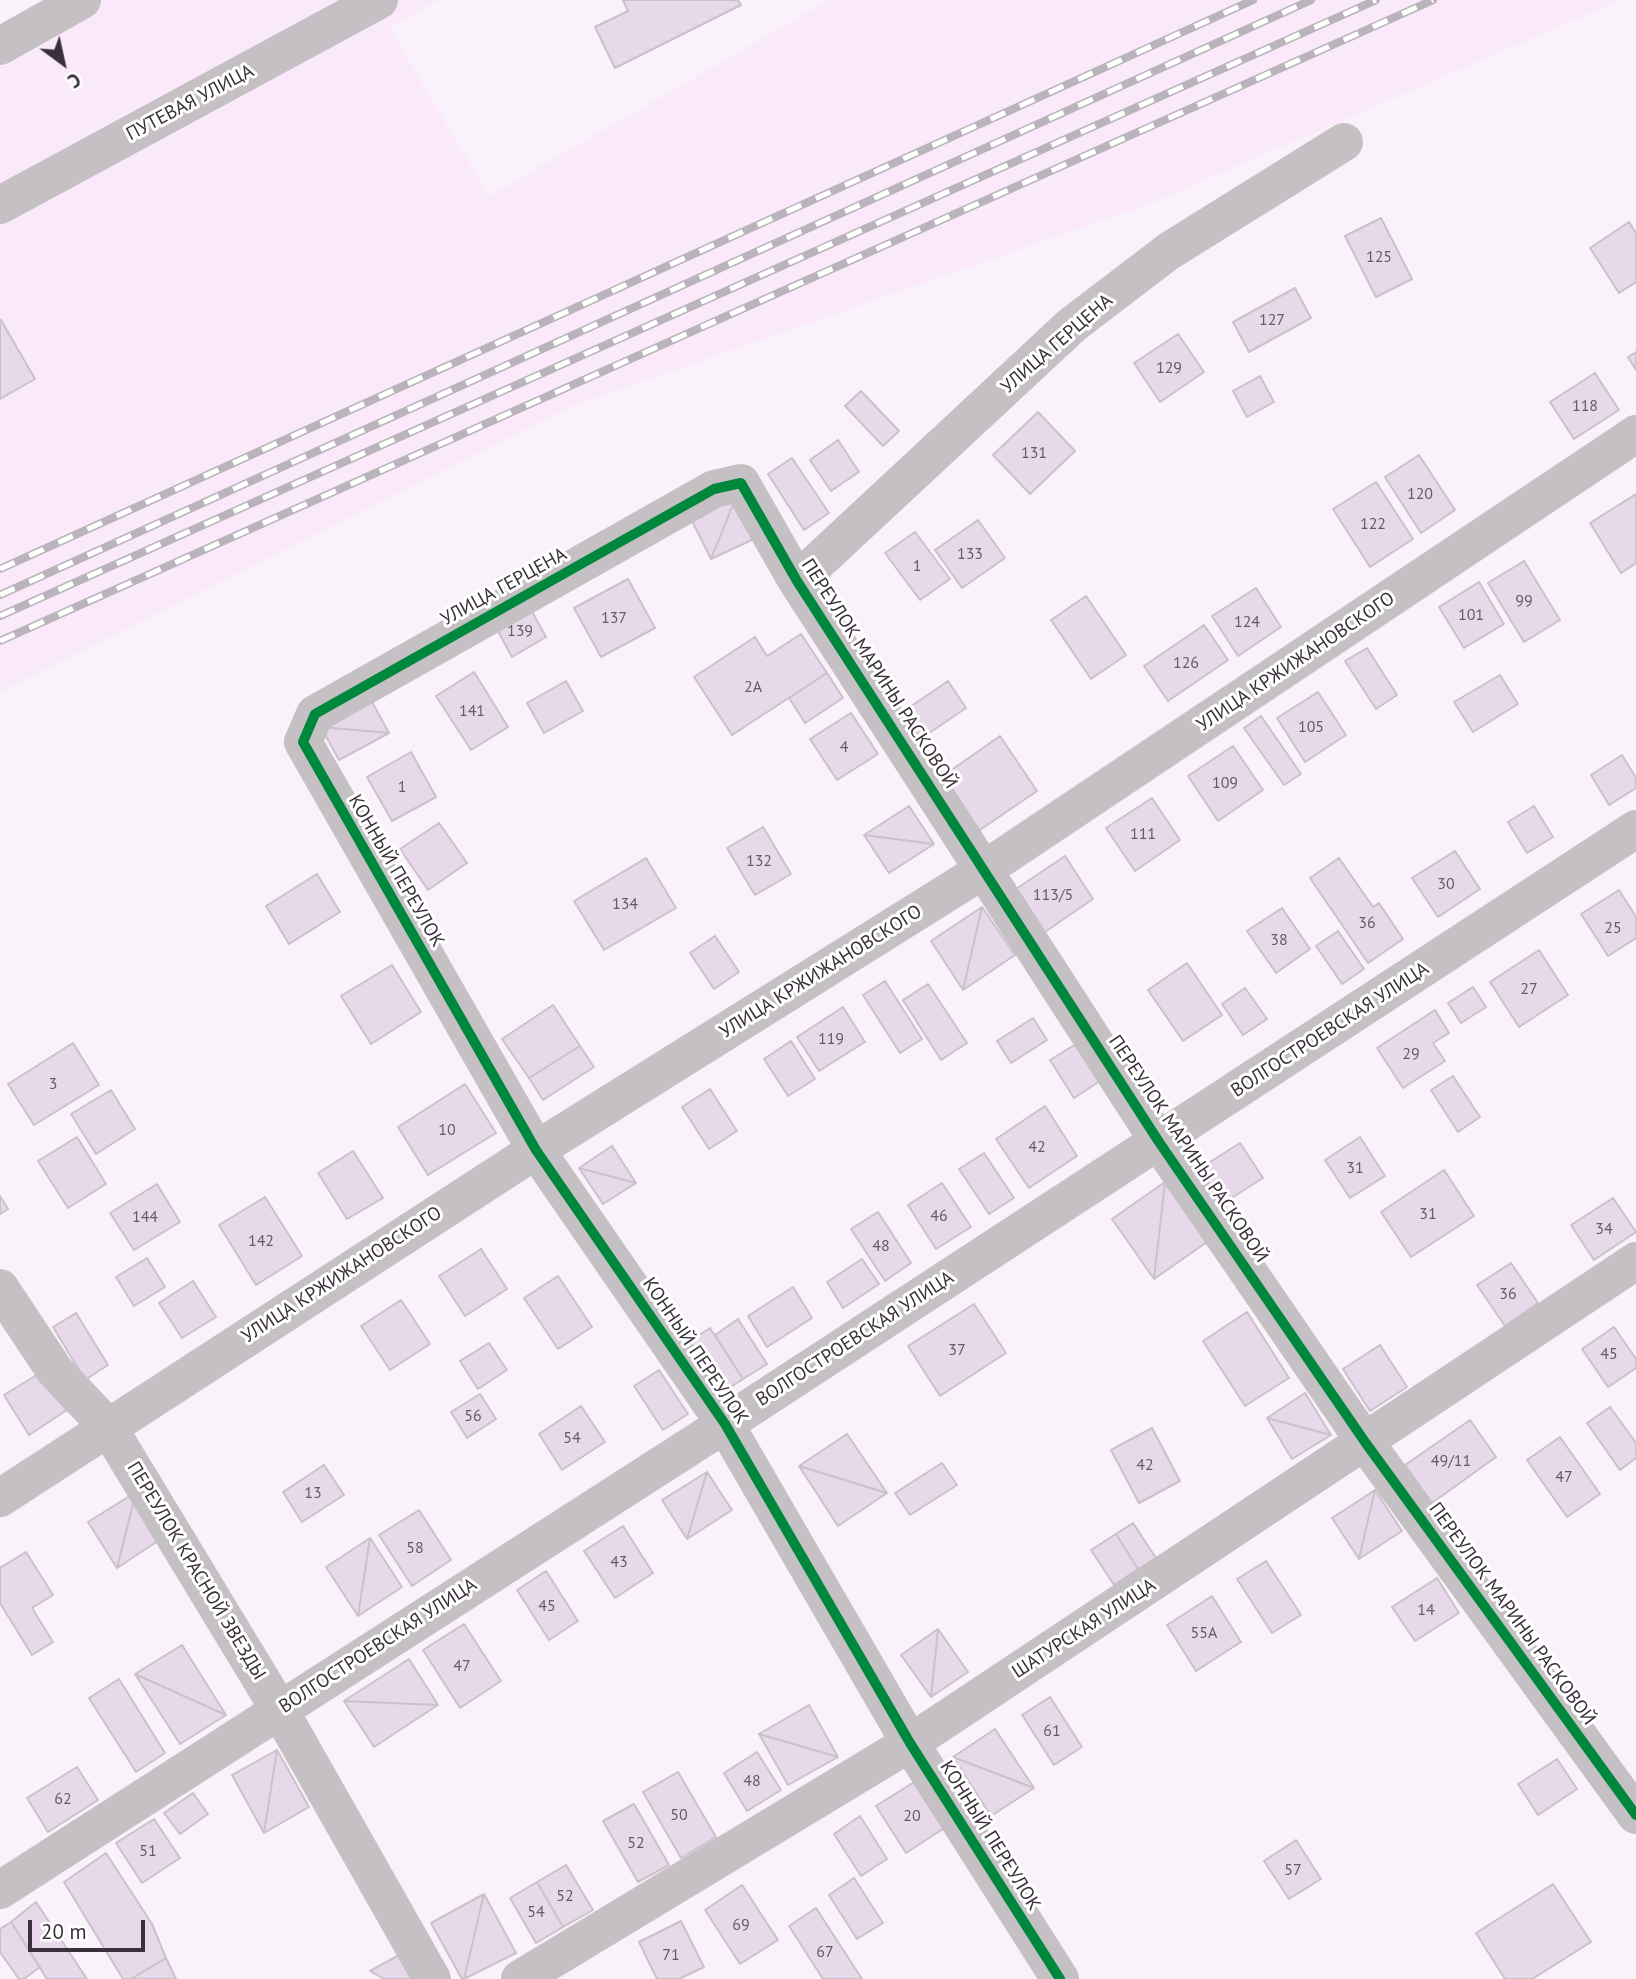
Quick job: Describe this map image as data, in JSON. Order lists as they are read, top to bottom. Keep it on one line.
{"streets":{"street":["ПУТЕВАЯ УЛИЦА","УЛИЦА ГЕРЦЕНА","УЛИЦА КРЖИЖАНОВСКОГО","ПЕРЕУЛОК МАРИНЫ РАСКОВОЙ","КОННЫЙ ПЕРЕУЛОК","ВОЛГОСТРОЕВСКАЯ УЛИЦА","ПЕРЕУЛОК КРАСНОЙ ЗВЕЗДЫ","ШАТУРСКАЯ УЛИЦА"]},"crossings":[["УЛИЦА ГЕРЦЕНА","ПЕРЕУЛОК МАРИНЫ РАСКОВОЙ"],["УЛИЦА ГЕРЦЕНА","КОННЫЙ ПЕРЕУЛОК"],["УЛИЦА КРЖИЖАНОВСКОГО","ПЕРЕУЛОК МАРИНЫ РАСКОВОЙ"],["УЛИЦА КРЖИЖАНОВСКОГО","КОННЫЙ ПЕРЕУЛОК"],["УЛИЦА КРЖИЖАНОВСКОГО","ПЕРЕУЛОК КРАСНОЙ ЗВЕЗДЫ"],["ПЕРЕУЛОК МАРИНЫ РАСКОВОЙ","ВОЛГОСТРОЕВСКАЯ УЛИЦА"],["ПЕРЕУЛОК МАРИНЫ РАСКОВОЙ","ШАТУРСКАЯ УЛИЦА"],["КОННЫЙ ПЕРЕУЛОК","ВОЛГОСТРОЕВСКАЯ УЛИЦА"],["КОННЫЙ ПЕРЕУЛОК","ШАТУРСКАЯ УЛИЦА"],["ВОЛГОСТРОЕВСКАЯ УЛИЦА","ПЕРЕУЛОК КРАСНОЙ ЗВЕЗДЫ"]],"house_numbers":["125","127","129","118","131","120","122","133","1","99","101","137","124","139","126","2А","141","105","4","109","1","111","132","30","113/5","134","36","25","38","27","119","29","3","10","42","31","31","46","144","34","142","48","36","37","45","56","54","49/11","42","47","13","58","43","45","14","55А","47","61","48","62","50","20","52","51","57","52","54","69","67","71"],"scale_bar":"20 m","north":"bottom right"}
